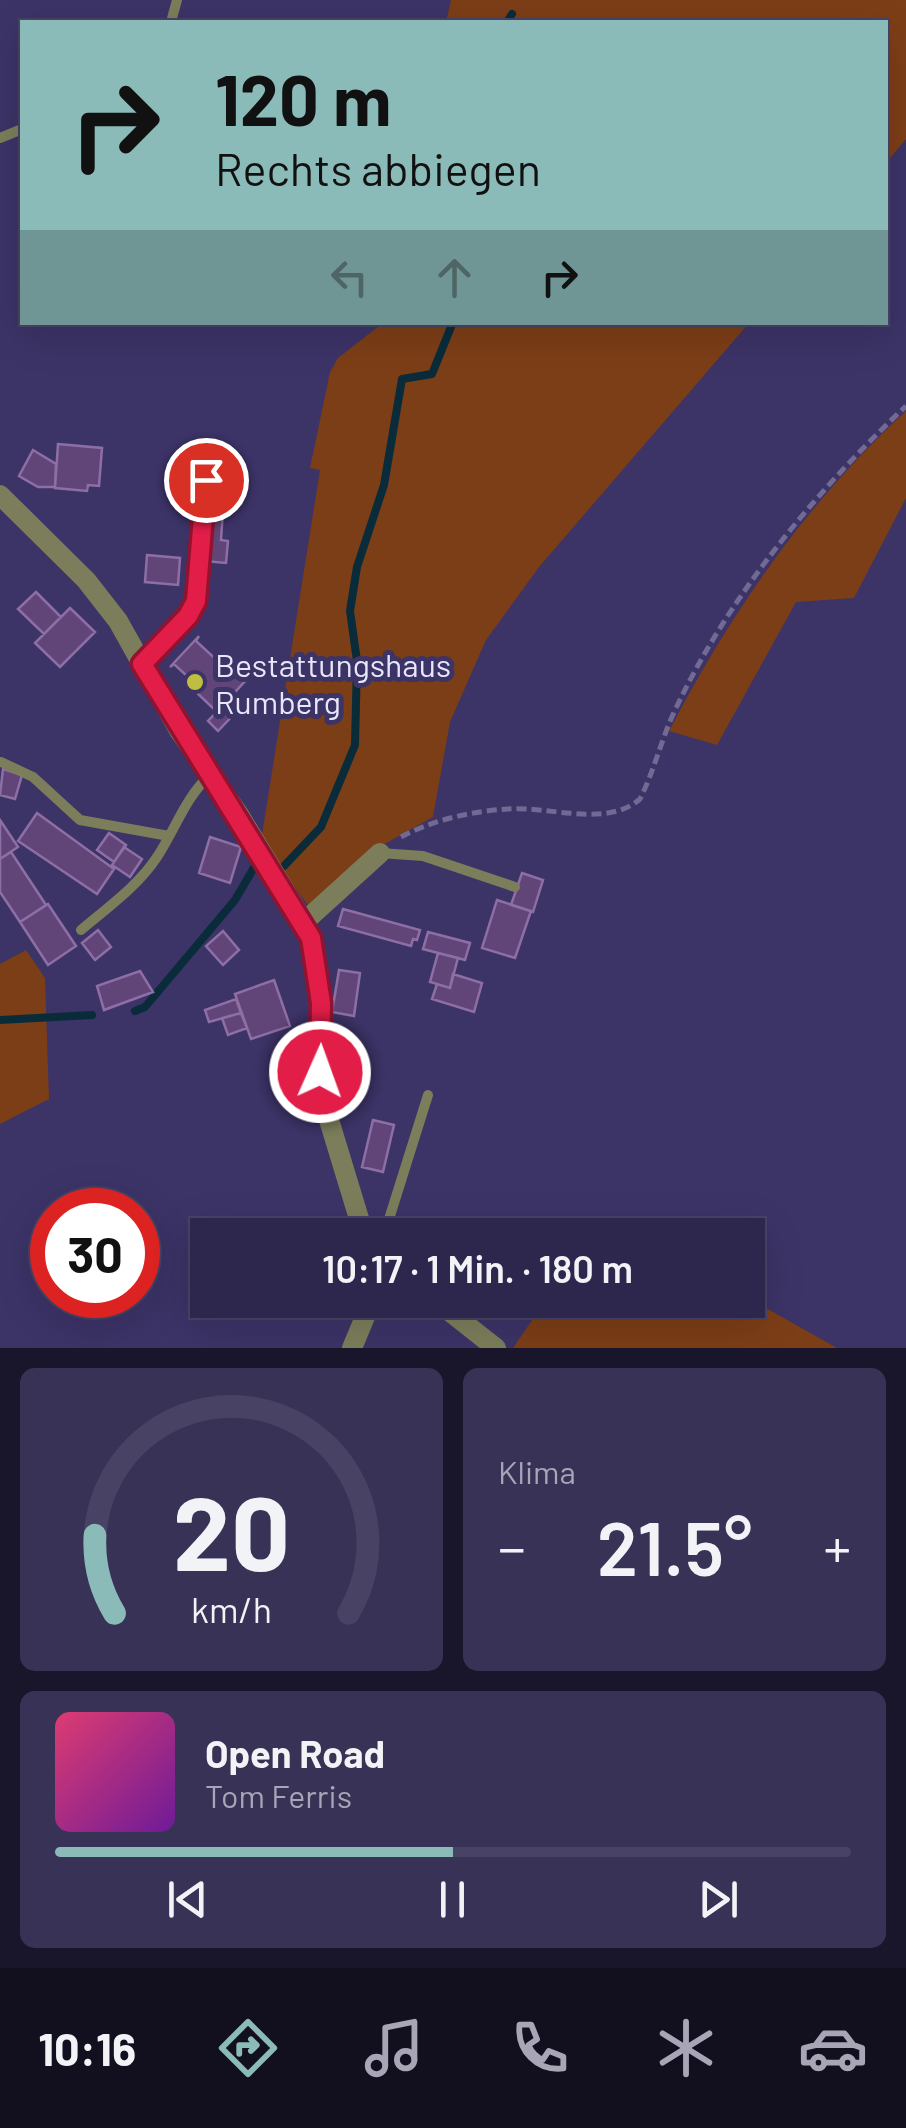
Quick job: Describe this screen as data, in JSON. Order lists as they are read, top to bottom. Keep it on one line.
{"places":["Bestattungshaus Rumberg"],"page":{"turn":["120 m","Rechts abbiegen"],"limit":"30","trip":"10:17 · 1 Min. · 180 m","tile":"Klima","heat":["−","21.5°","+"],"song":["Open Road","Tom Ferris"],"tabs":"10:16","gauge":["20","km/h"]}}
